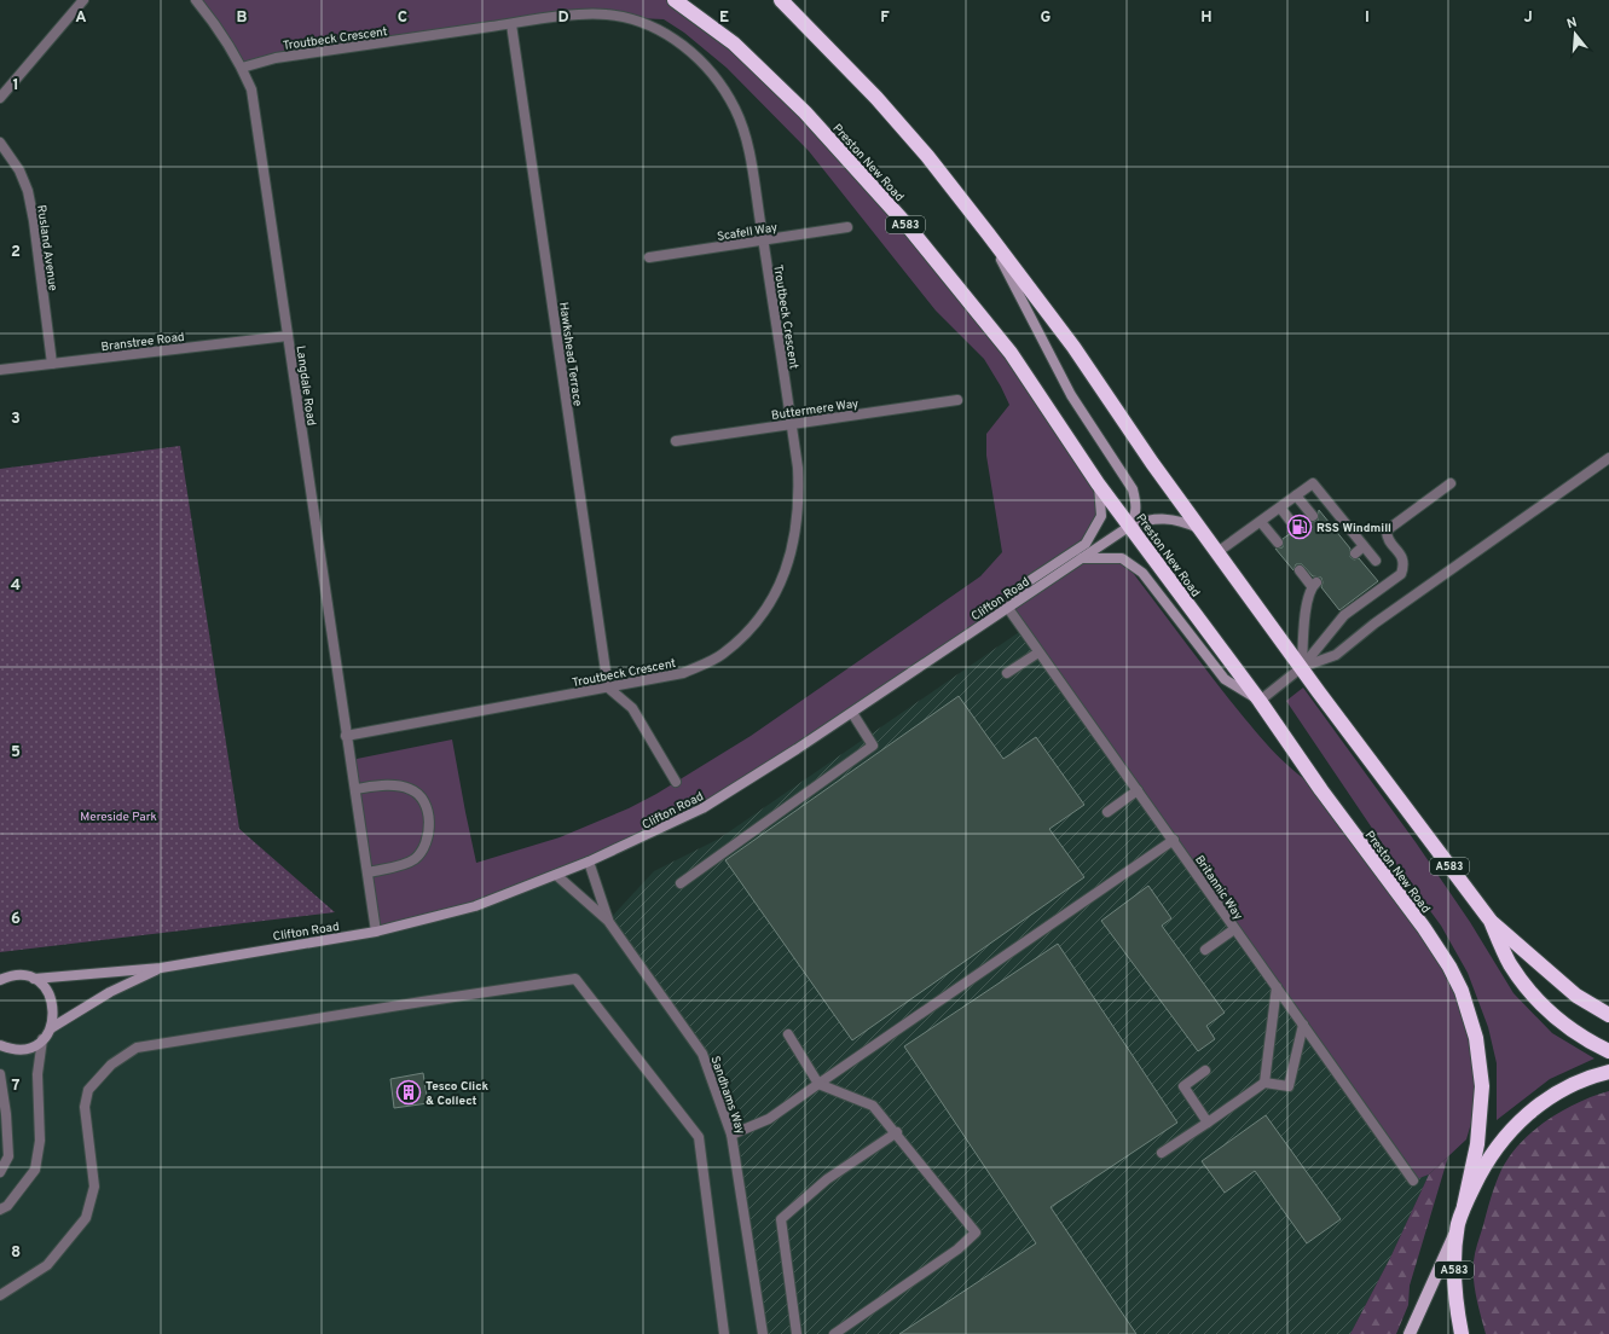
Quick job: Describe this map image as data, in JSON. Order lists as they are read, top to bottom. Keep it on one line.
{"streets":{"highway":["Preston New Road","A583"],"street":["Troutbeck Crescent","Scafell Way","Rusland Avenue","Branstree Road","Hawkshead Terrace","Langdale Road","Buttermere Way","Clifton Road","Britannic Way","Sandhams Way"]},"crossings":[["Troutbeck Crescent","Scafell Way"],["Troutbeck Crescent","Hawkshead Terrace"],["Troutbeck Crescent","Langdale Road"],["Troutbeck Crescent","Buttermere Way"],["Preston New Road","A583"],["Preston New Road","Clifton Road"],["A583","Clifton Road"],["Rusland Avenue","Branstree Road"],["Branstree Road","Langdale Road"],["Langdale Road","Clifton Road"],["Clifton Road","Britannic Way"],["Clifton Road","Sandhams Way"]],"parks":["Mereside Park"],"places":{"fuel station":["RSS Windmill"],"building":["Tesco Click & Collect"]},"north":"top","grid":{"columns":["A","B","C","D","E","F","G","H","I","J"],"rows":["1","2","3","4","5","6","7","8"]}}
